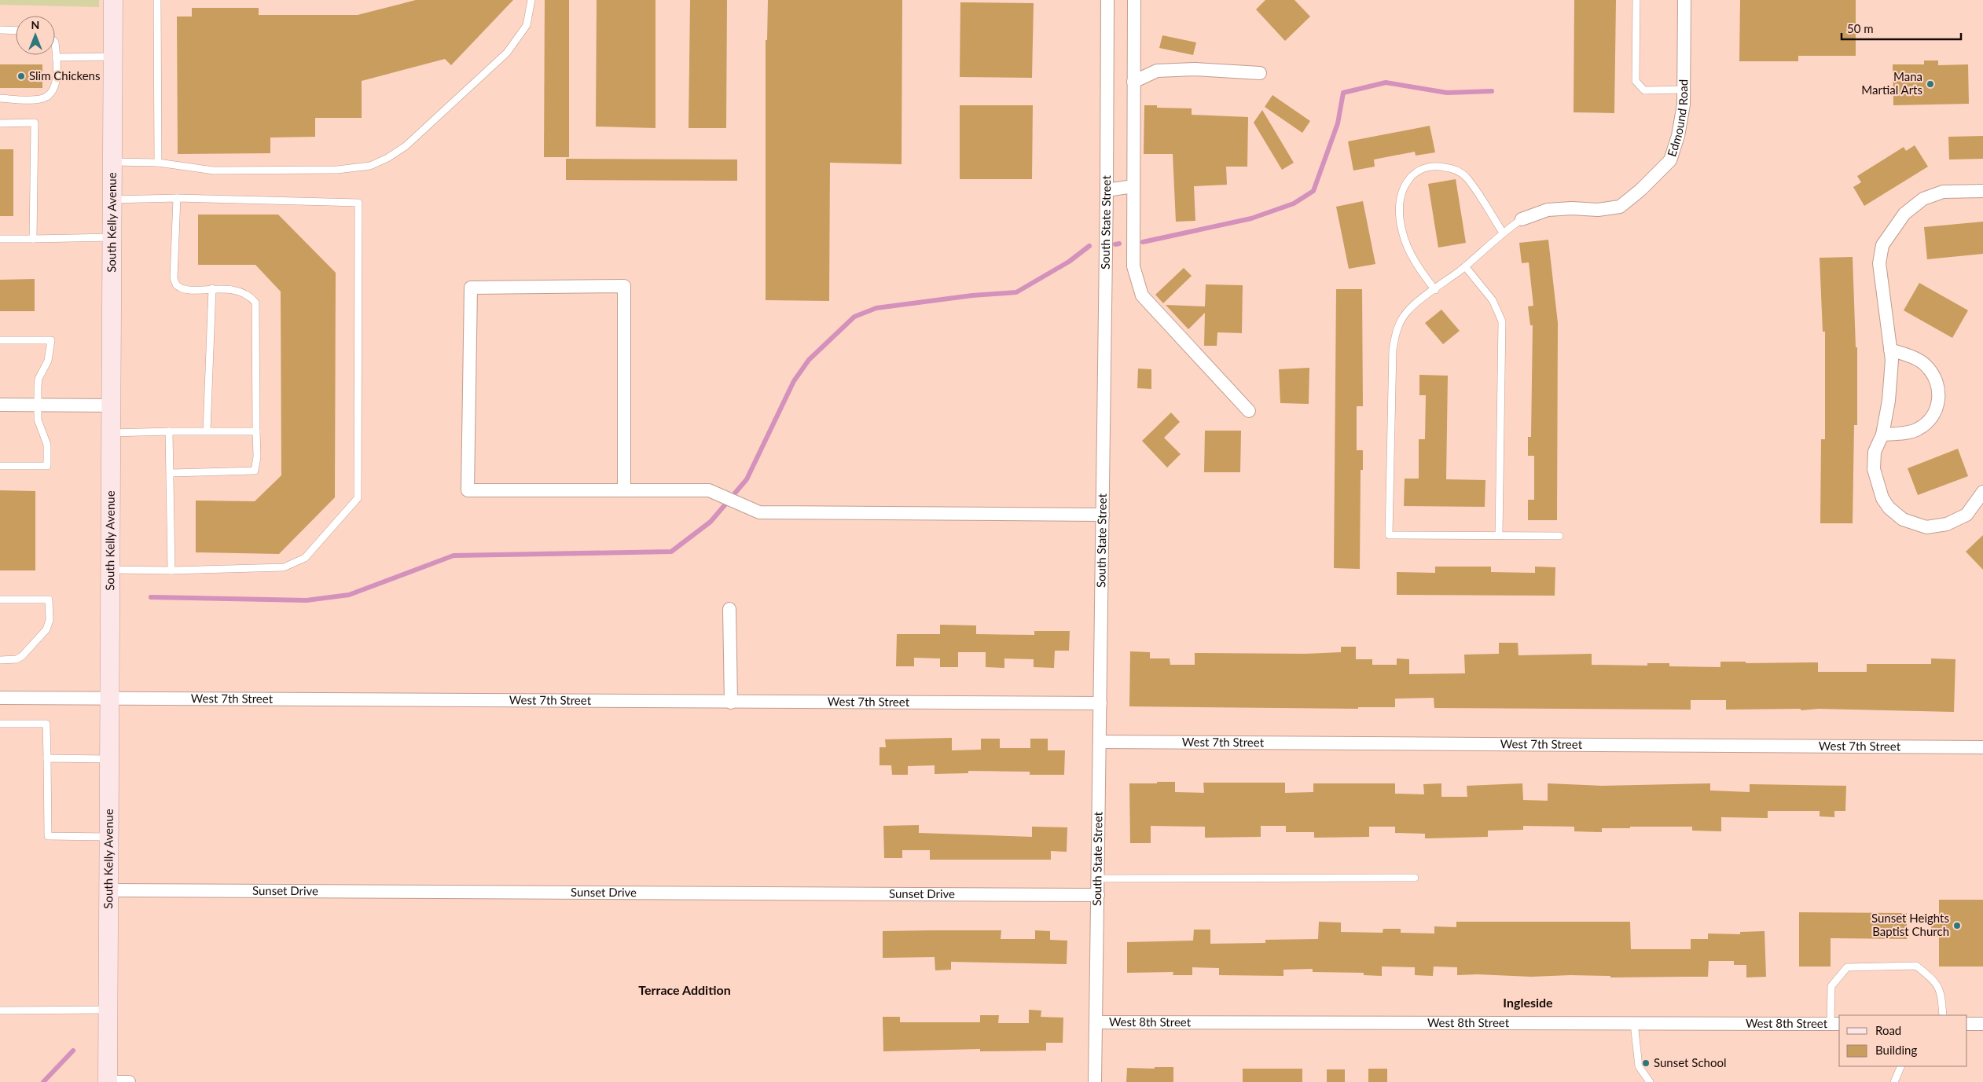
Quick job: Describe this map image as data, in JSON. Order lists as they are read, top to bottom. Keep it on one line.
{"streets":{"main road":["South Kelly Avenue"],"street":["Edmound Road","South State Street","West 7th Street","Sunset Drive","West 8th Street"]},"crossings":[["South Kelly Avenue","West 7th Street"],["South Kelly Avenue","Sunset Drive"],["South State Street","West 7th Street"],["South State Street","Sunset Drive"],["South State Street","West 8th Street"]],"districts":["Terrace Addition","Ingleside"],"places":["Slim Chickens","Mana Martial Arts","Sunset Heights Baptist Church","Sunset School"],"legend":["Road","Building"],"scale_bar":"50 m","north":"top"}
